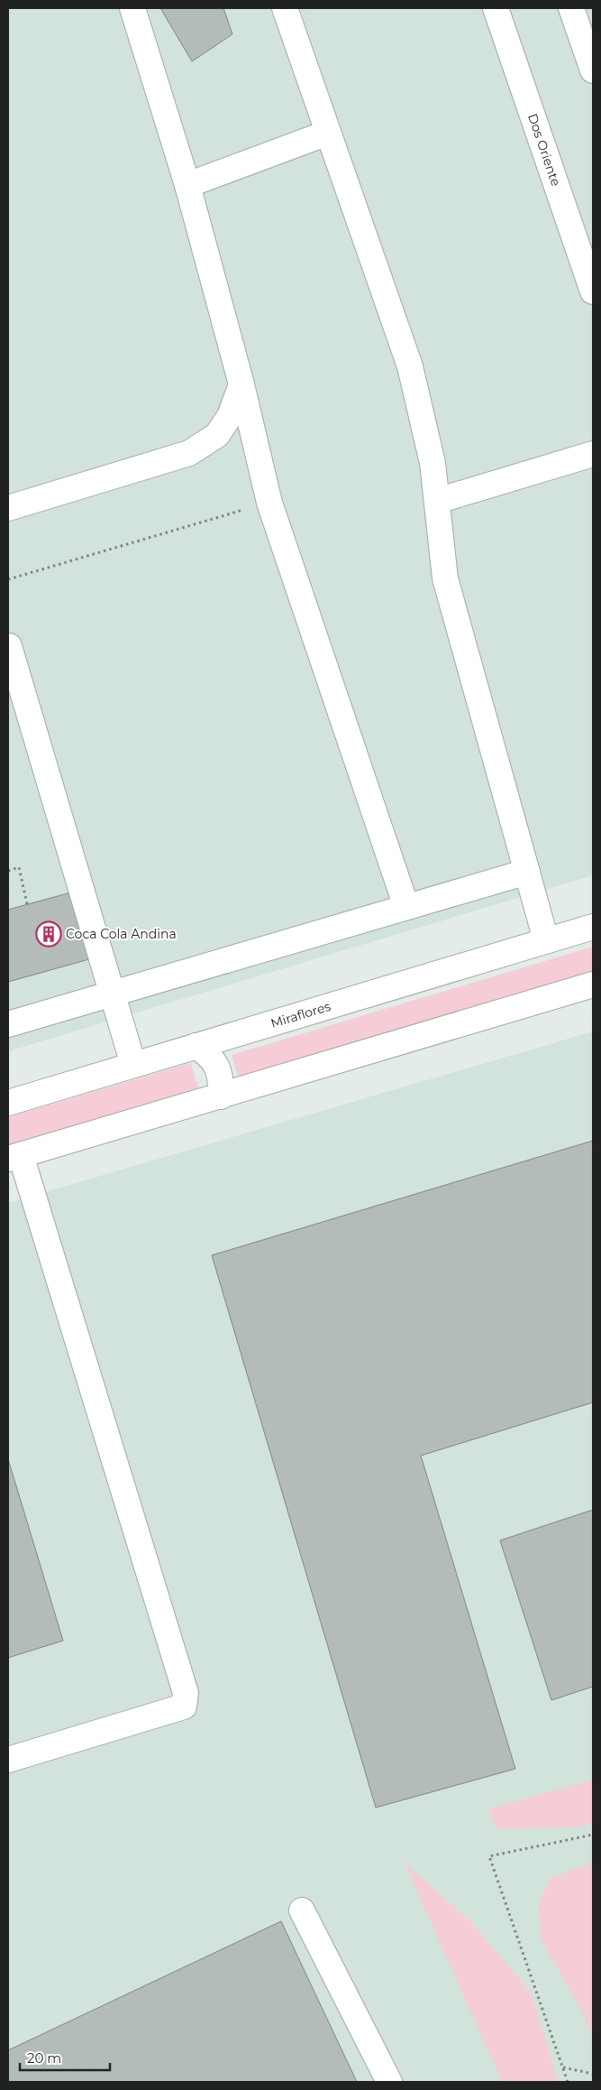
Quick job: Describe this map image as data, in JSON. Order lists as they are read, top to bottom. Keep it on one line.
{"streets":{"main road":["Dos Oriente","Miraflores"]},"places":{"building":["Coca Cola Andina"]},"scale_bar":"20 m"}
